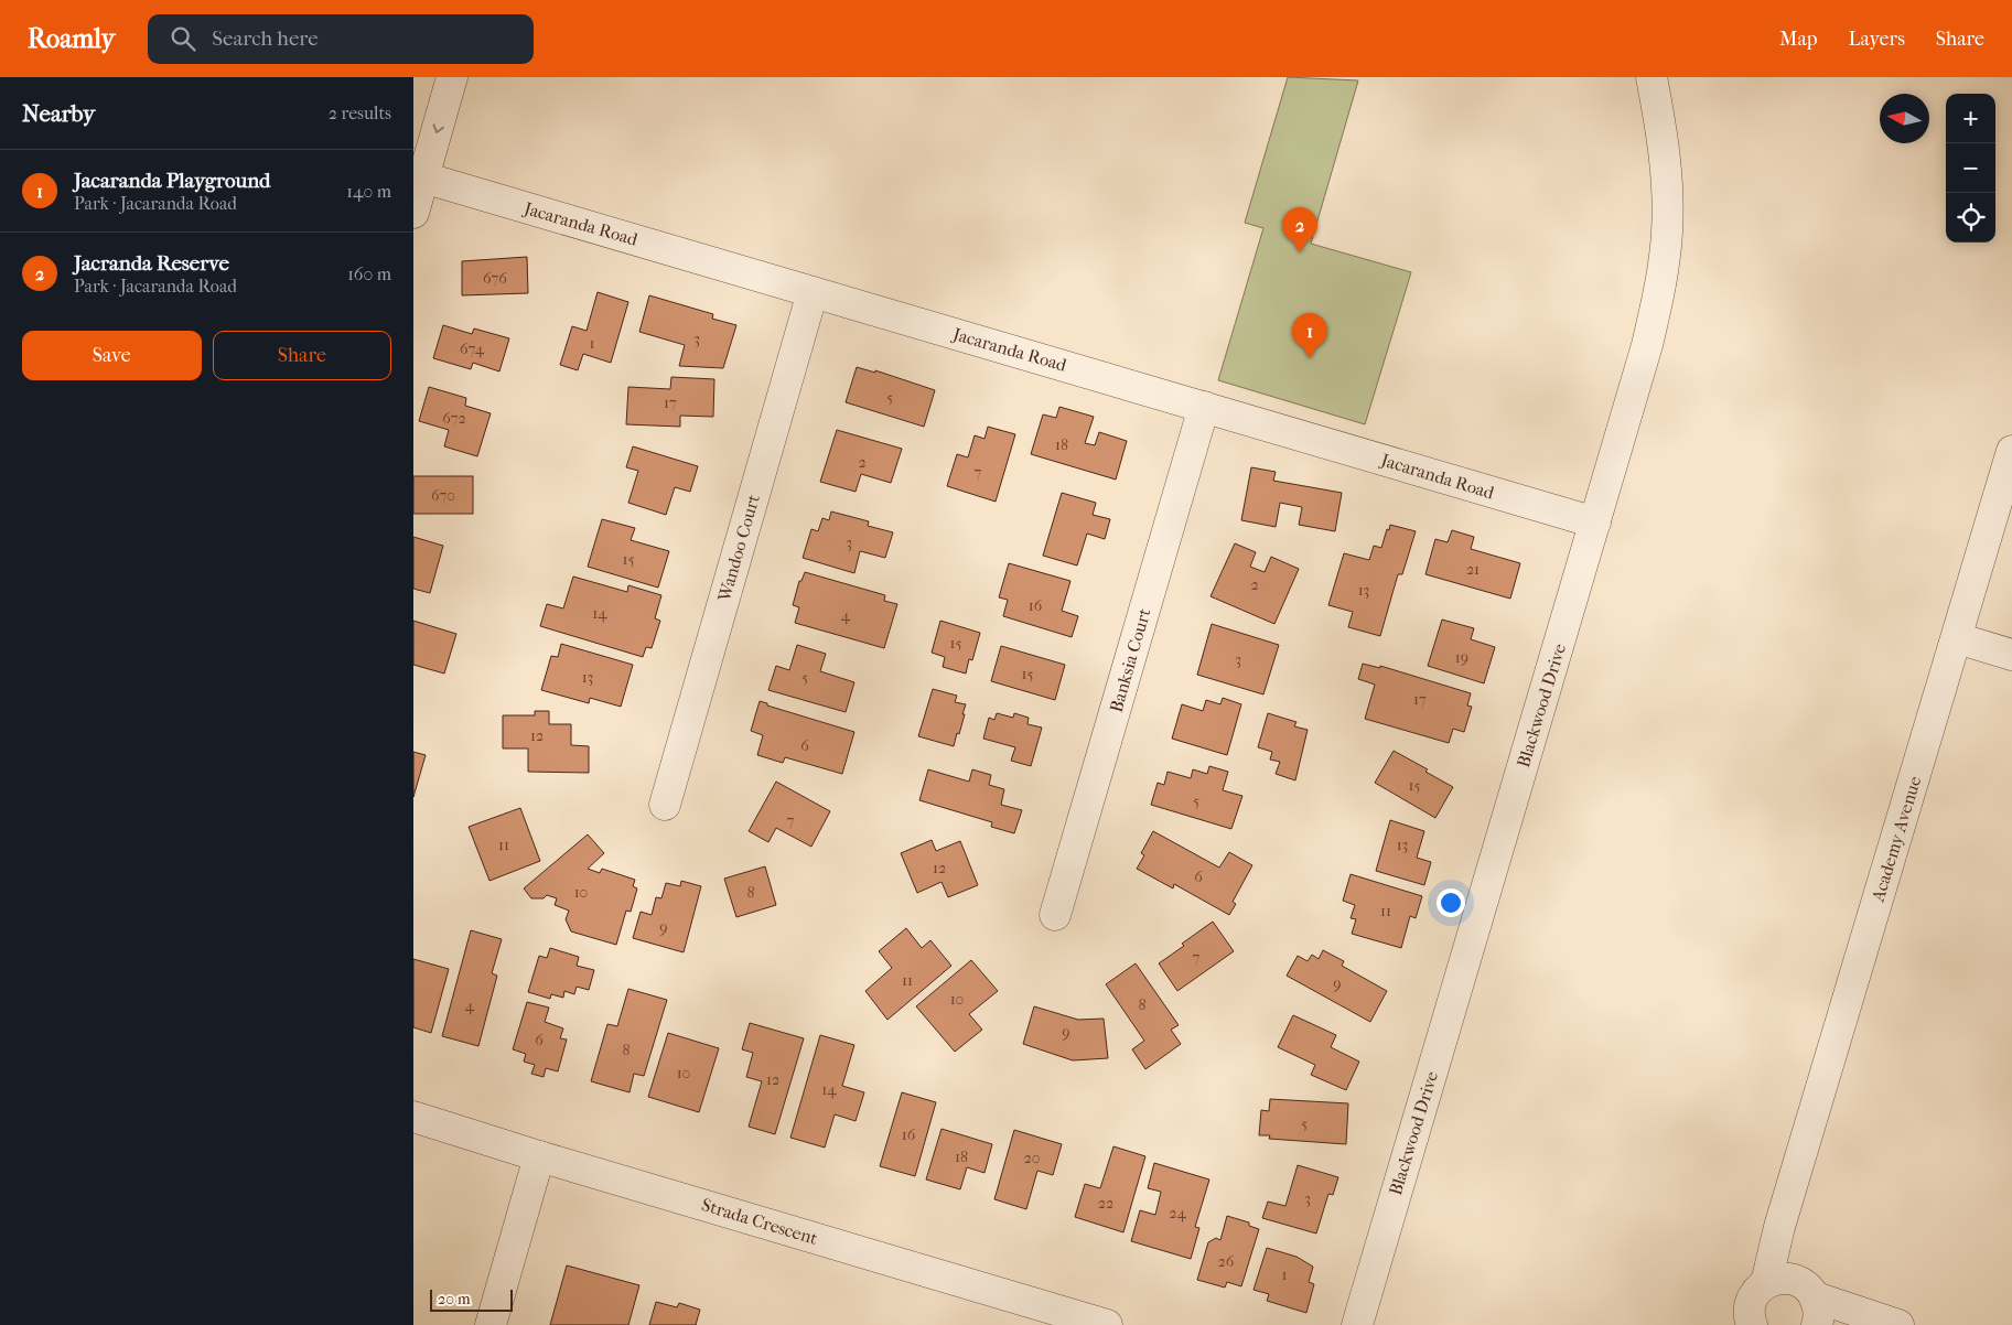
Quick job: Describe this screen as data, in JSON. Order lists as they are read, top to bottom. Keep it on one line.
{"streets":{"street":["Jacaranda Road","Wandoo Court","Banksia Court","Blackwood Drive","Academy Avenue","Strada Crescent"]},"crossings":[["Jacaranda Road","Wandoo Court"],["Jacaranda Road","Banksia Court"],["Jacaranda Road","Blackwood Drive"]],"house_numbers":["676","3","1","674","5","17","672","18","2","7","670","3","15","21","2","13","16","14","4","15","19","3","15","13","5","17","12","6","15","5","7","11","13","12","6","10","8","11","9","7","11","9","10","8","4","9","6","8","10","12","14","5","16","18","20","3","22","24","26","1"],"scale_bar":"20 m","north":"left","page":{"header":"Roamly","search":"Search here","nav":["Map","Layers","Share"],"heading":["Nearby","2 results"],"map_buttons":["+","−"],"list":[{"mark":"1","name":"Jacaranda Playground","note":"Park · Jacaranda Road","value":"140 m"},{"mark":"2","name":"Jacranda Reserve","note":"Park · Jacaranda Road","value":"160 m"}],"pins":["2","1"],"buttons":["Save","Share"],"scale":"20 m"}}
